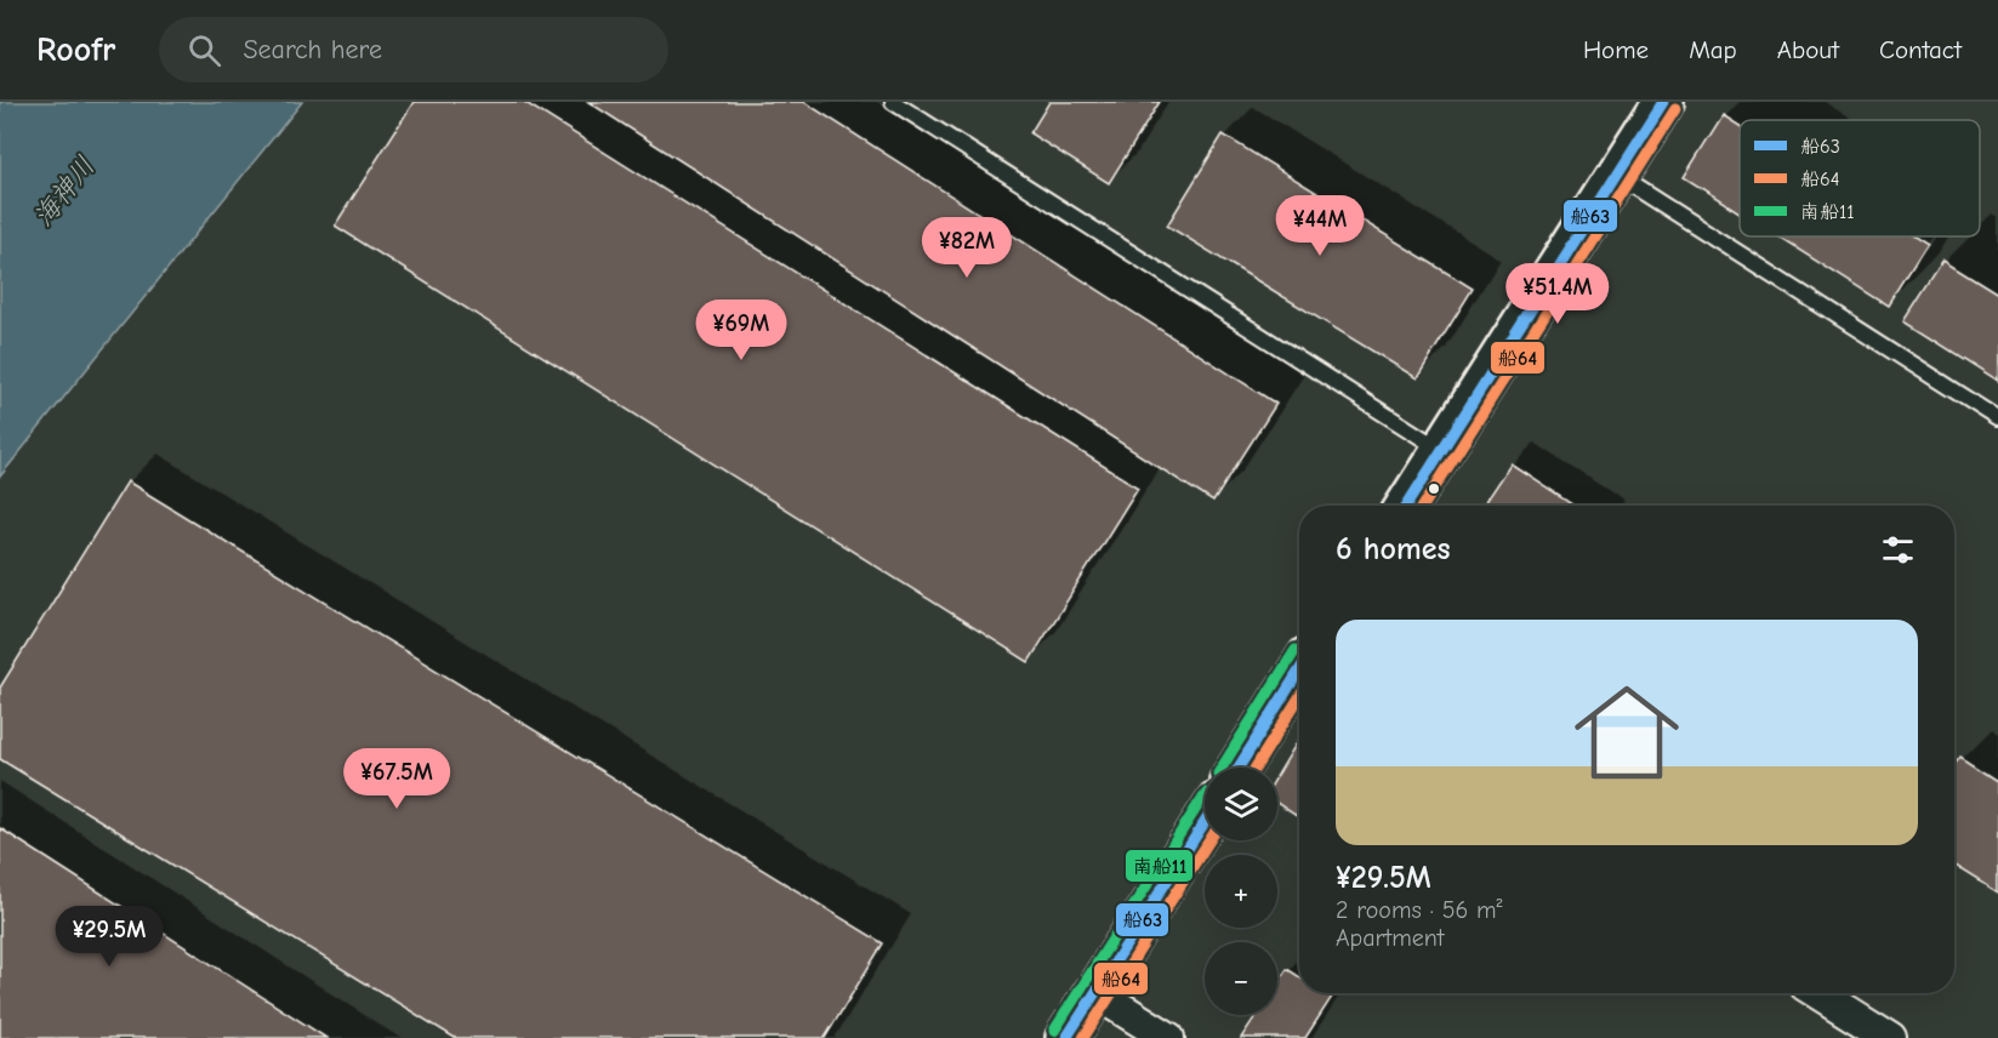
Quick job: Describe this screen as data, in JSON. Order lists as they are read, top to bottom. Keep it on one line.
{"water":["海神川"],"lines":["transit line 船63","transit line 船64","transit line 南船11"],"legend":["船63","船64","南船11"],"page":{"header":"Roofr","search":"Search here","nav":["Home","Map","About","Contact"],"price":["¥44M","¥82M","¥51.4M","¥69M","¥67.5M","¥29.5M"],"heading":"6 homes","list":[{"name":"¥29.5M","note":"2 rooms · 56 m² · Apartment"}],"map_buttons":["+","−"]}}
